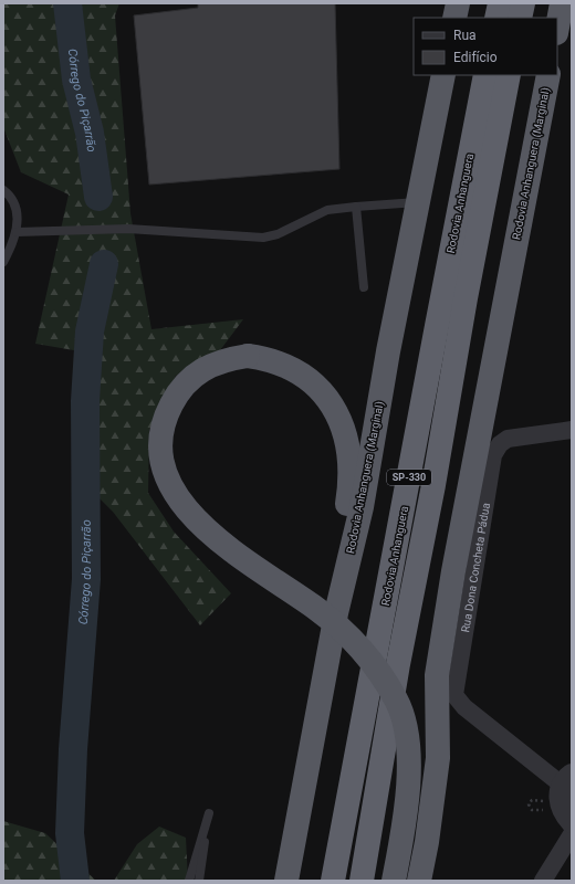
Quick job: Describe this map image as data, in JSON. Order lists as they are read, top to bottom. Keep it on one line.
{"streets":{"highway":["Rodovia Anhanguera (Marginal)","Rodovia Anhanguera","SP-330"],"street":["Rua Dona Concheta Pádua"]},"water":["Córrego do Piçarrão"],"legend":["Rua","Edifício"]}
